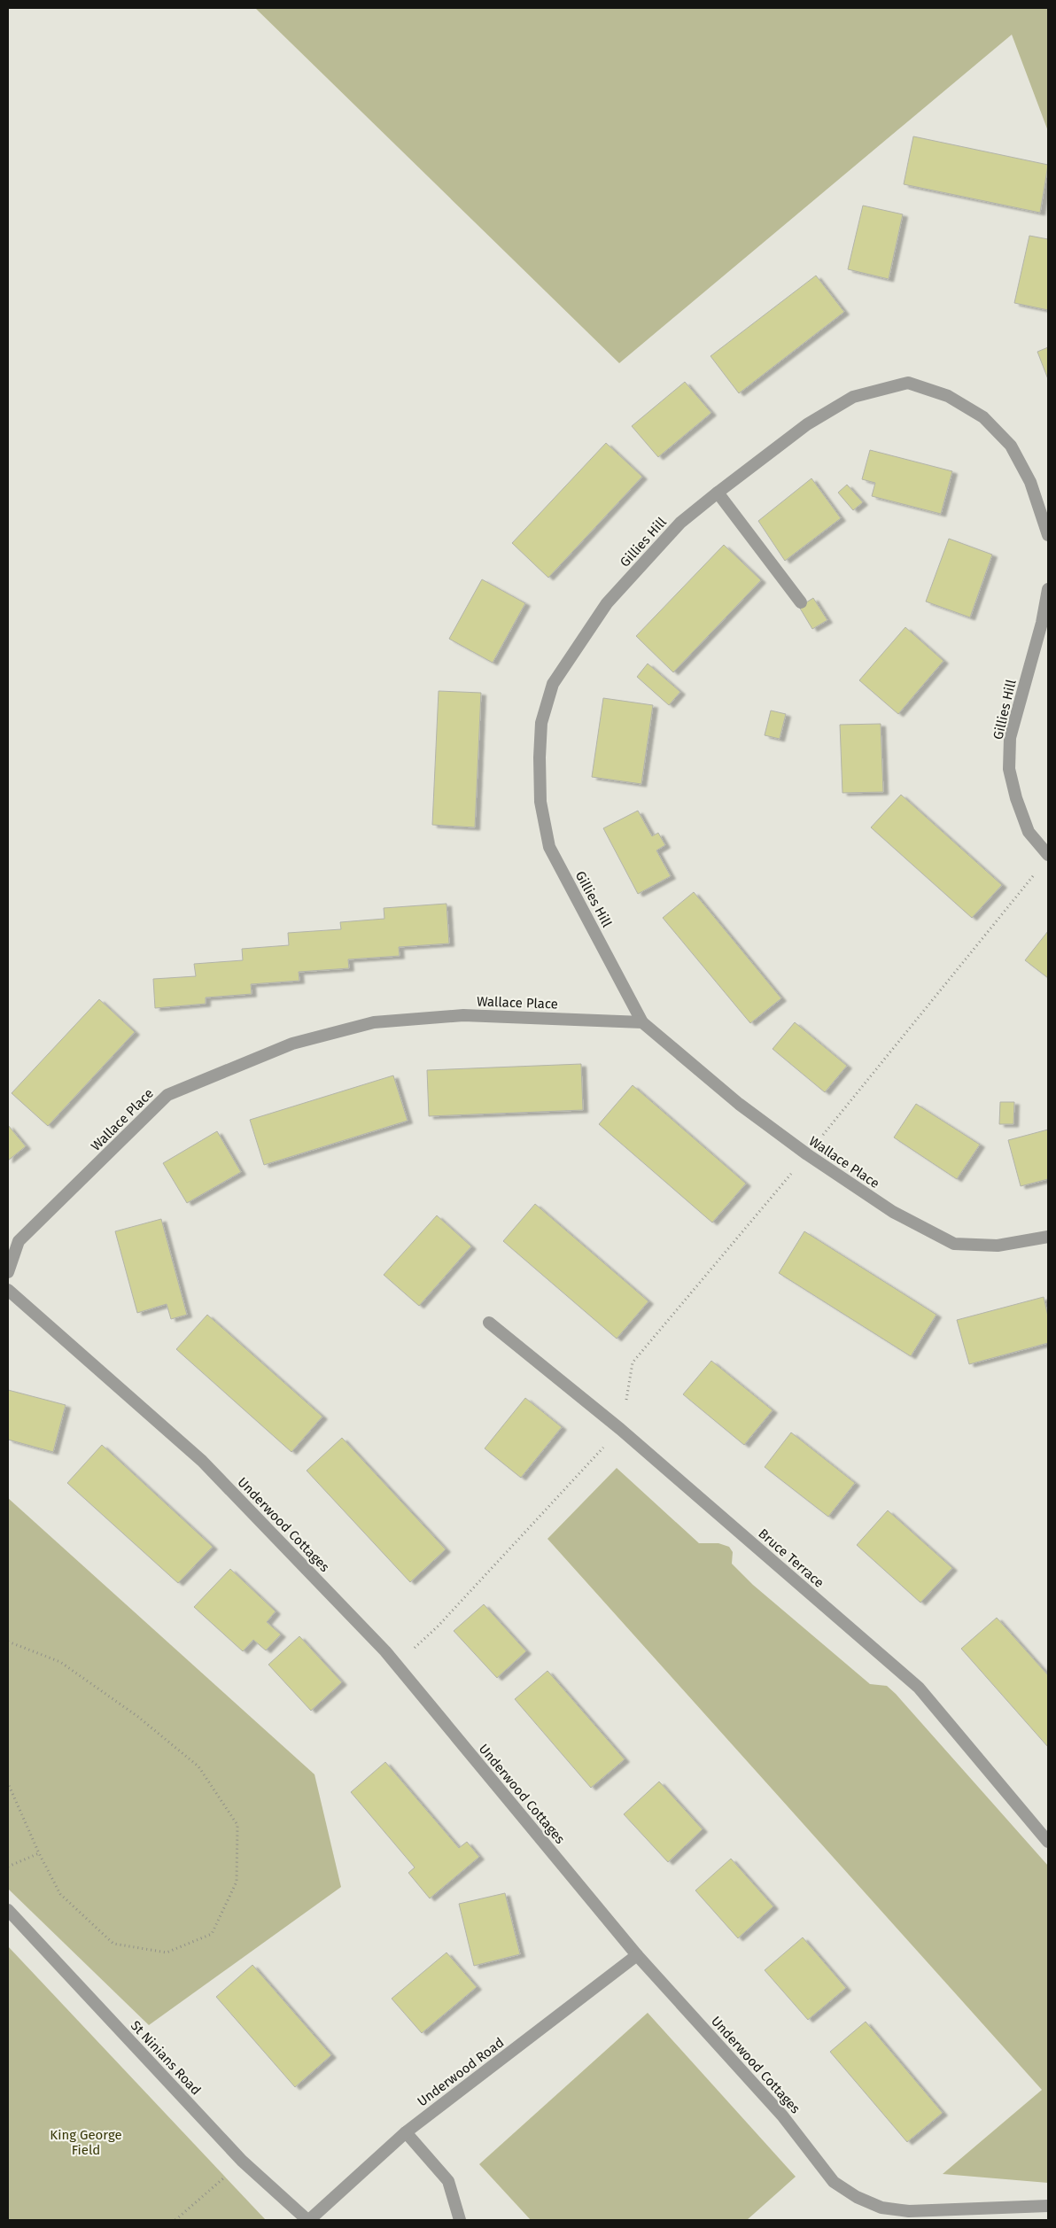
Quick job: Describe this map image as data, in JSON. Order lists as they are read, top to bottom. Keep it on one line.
{"streets":{"street":["Gillies Hill","Wallace Place","Underwood Cottages","Bruce Terrace","St Ninians Road","Underwood Road"]},"crossings":[["Gillies Hill","Wallace Place"],["Underwood Cottages","Underwood Road"],["St Ninians Road","Underwood Road"]],"parks":["King George Field"]}
